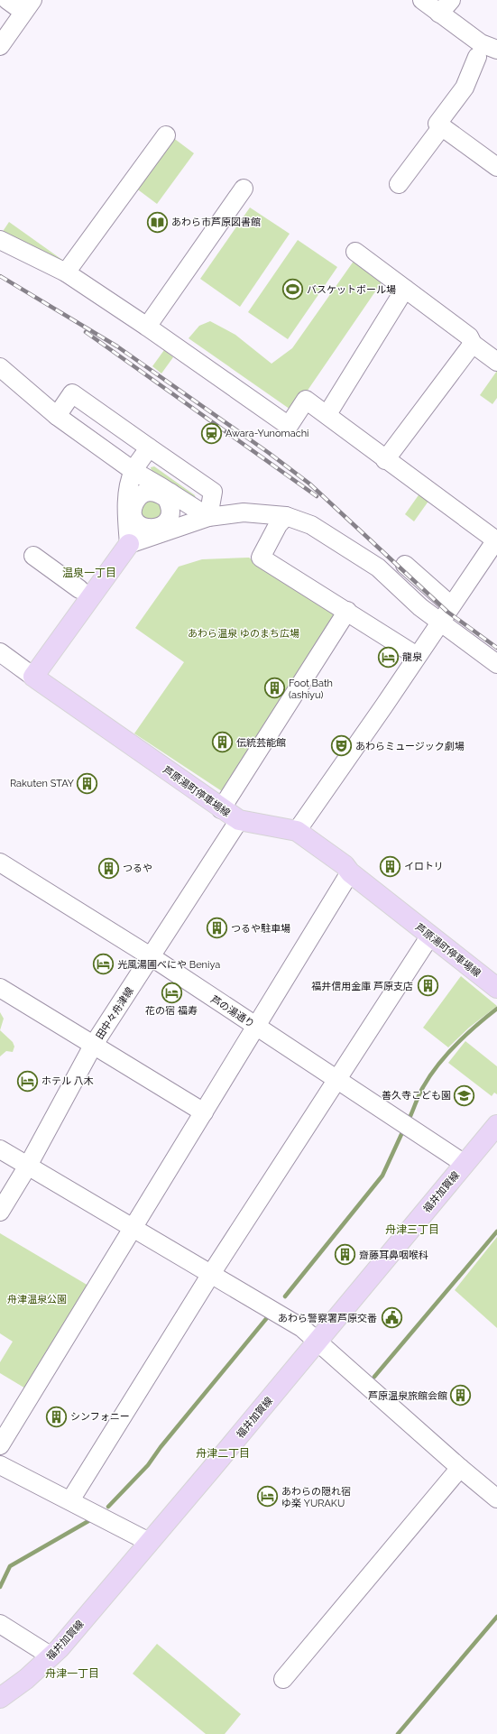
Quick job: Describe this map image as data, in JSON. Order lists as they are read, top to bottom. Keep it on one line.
{"streets":{"main road":["芦原湯町停車場線","福井加賀線"],"street":["芦の湯通り","田中々舟津線"]},"crossings":[["芦原湯町停車場線","田中々舟津線"],["芦の湯通り","田中々舟津線"],["芦の湯通り","福井加賀線"]],"districts":["温泉一丁目","舟津三丁目","舟津二丁目","舟津一丁目"],"parks":["あわら温泉 ゆのまち広場","舟津温泉公園"],"places":{"library":["あわら市芦原図書館"],"sports":["バスケットボール場"],"station":["Awara-Yunomachi"],"hotel":["龍泉","光風湯圃べにや Beniya","花の宿 福寿","ホテル 八木","あわらの隠れ宿 ゆ楽 YURAKU"],"building":["Foot Bath (ashiyu)","伝統芸能館","Rakuten STAY","イロトリ","つるや","つるや駐車場","福井信用金庫 芦原支店","齋藤耳鼻咽喉科","芦原温泉旅館会館","シンフォニー"],"theatre":["あわらミュージック劇場"],"school or university":["善久寺こども園"],"public building":["あわら警察署芦原交番"]}}
